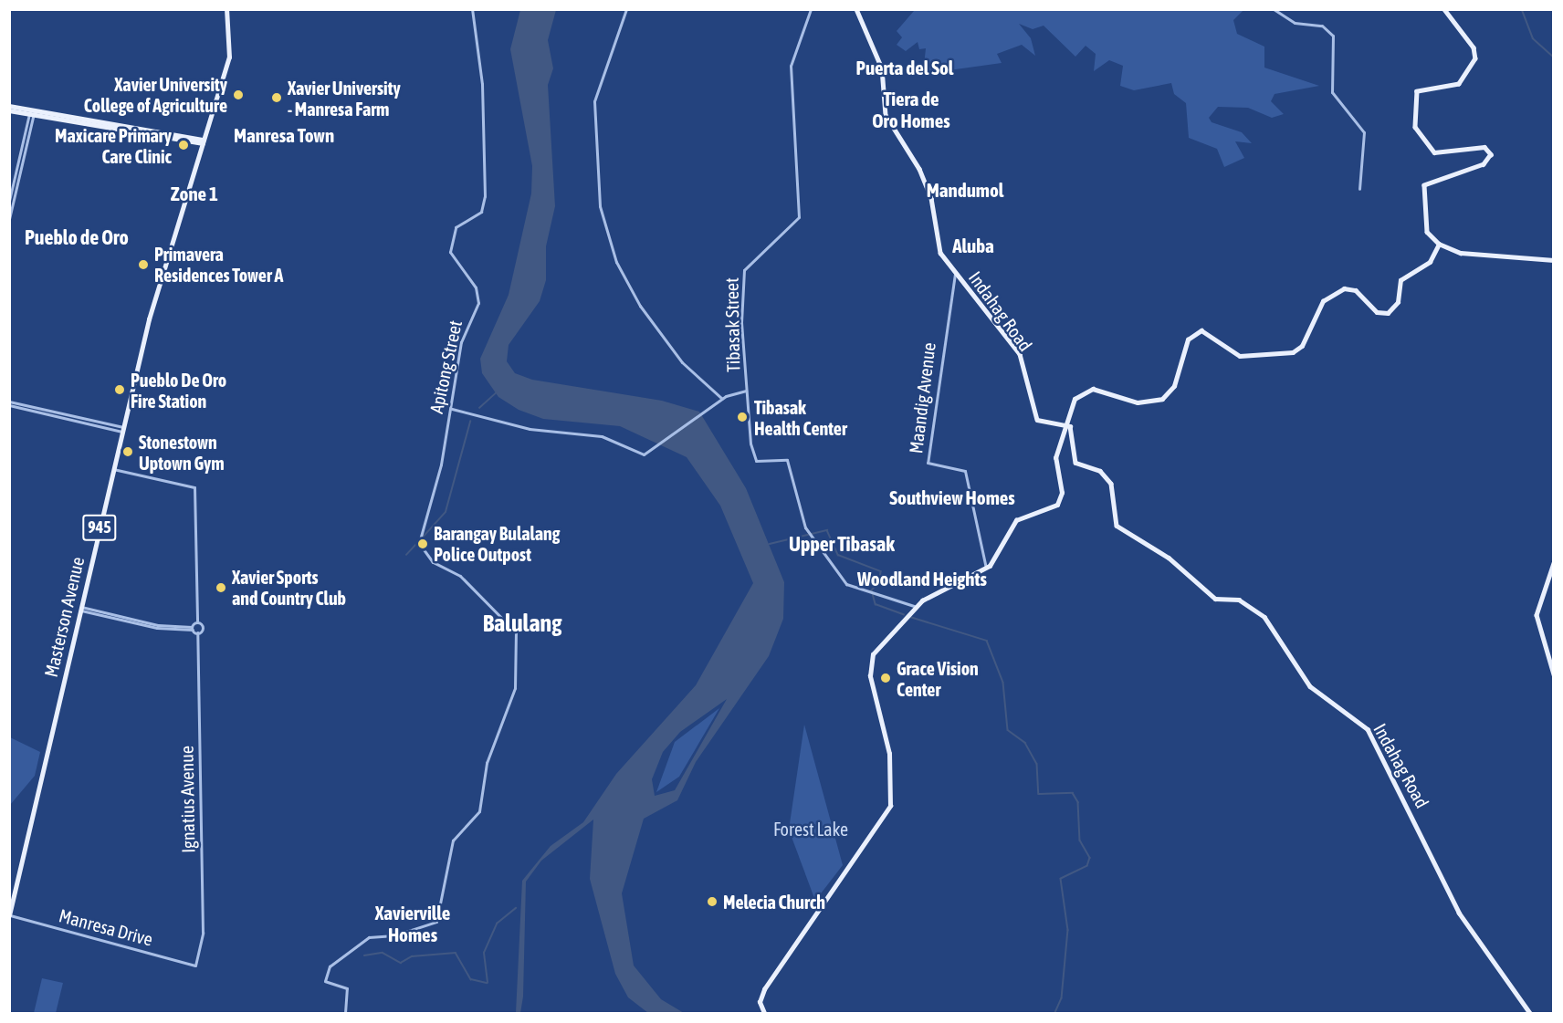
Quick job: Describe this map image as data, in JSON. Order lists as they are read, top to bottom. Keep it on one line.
{"streets":{"main road":["Indahag Road","945","Masterson Avenue"],"street":["Tibasak Street","Apitong Street","Maandig Avenue","Ignatius Avenue","Manresa Drive"]},"crossings":[["Indahag Road","Maandig Avenue"],["Masterson Avenue","Manresa Drive"],["Ignatius Avenue","Manresa Drive"]],"districts":["Puerta del Sol","Tiera de Oro Homes","Manresa Town","Mandumol","Zone 1","Pueblo de Oro","Aluba","Southview Homes","Upper Tibasak","Woodland Heights","Balulang","Xavierville Homes"],"parks":["Forest Lake"],"places":["Xavier University College of Agriculture","Xavier University - Manresa Farm","Maxicare Primary Care Clinic","Primavera Residences Tower A","Pueblo De Oro Fire Station","Tibasak Health Center","Stonestown Uptown Gym","Barangay Bulalang Police Outpost","Xavier Sports and Country Club","Grace Vision Center","Melecia Church"]}
